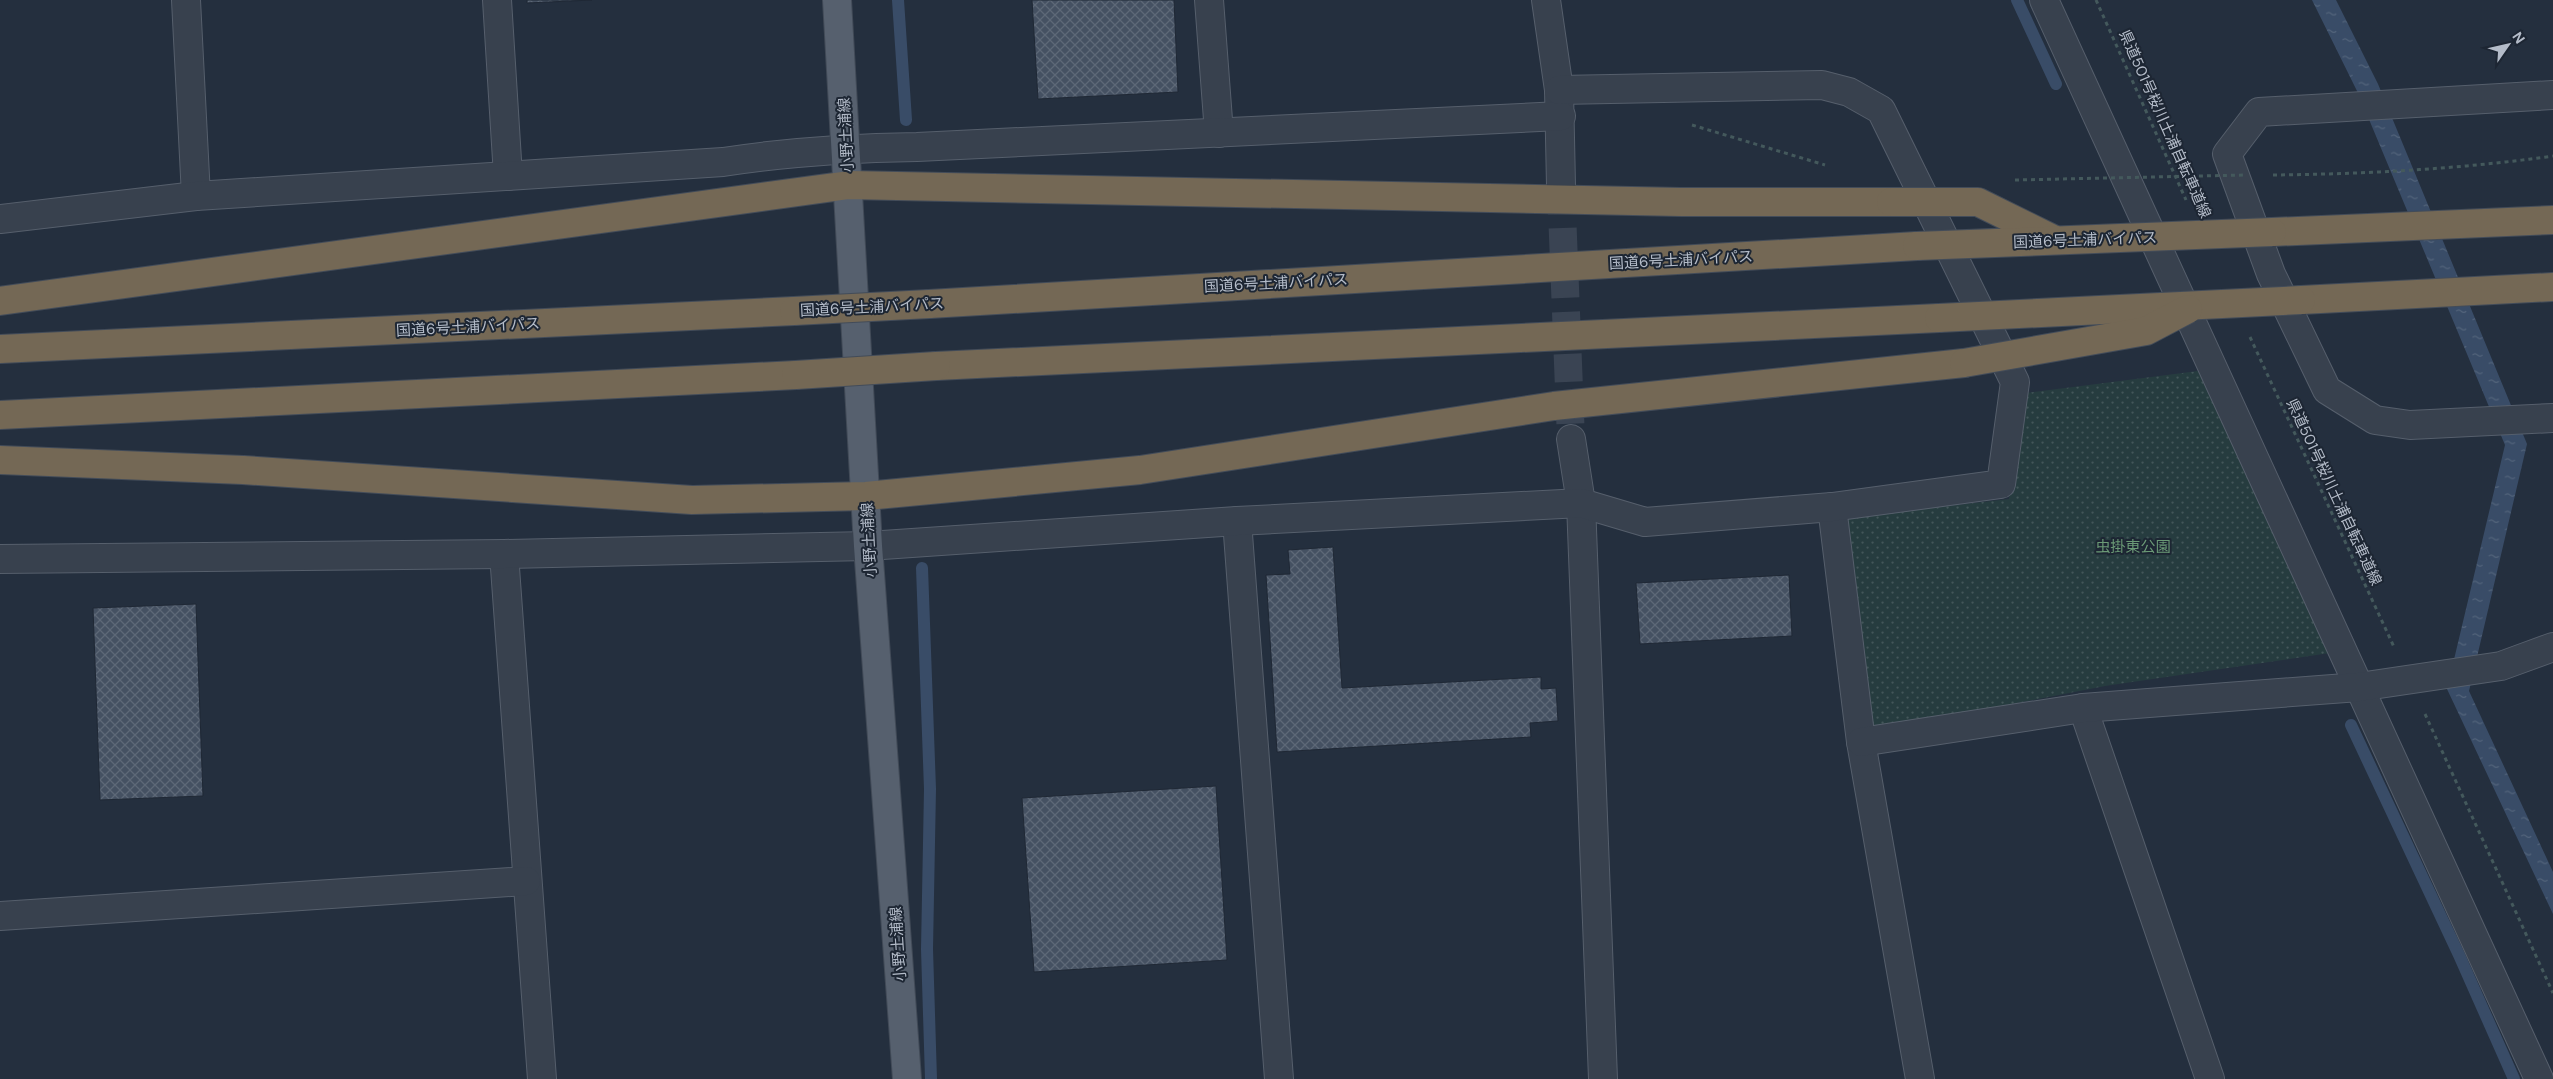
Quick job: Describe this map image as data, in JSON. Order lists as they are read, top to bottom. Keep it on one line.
{"streets":{"highway":["国道6号土浦バイパス"],"main road":["小野土浦線"],"path":["県道501号桜川土浦自転車道線"]},"parks":["虫掛東公園"],"north":"top right"}
